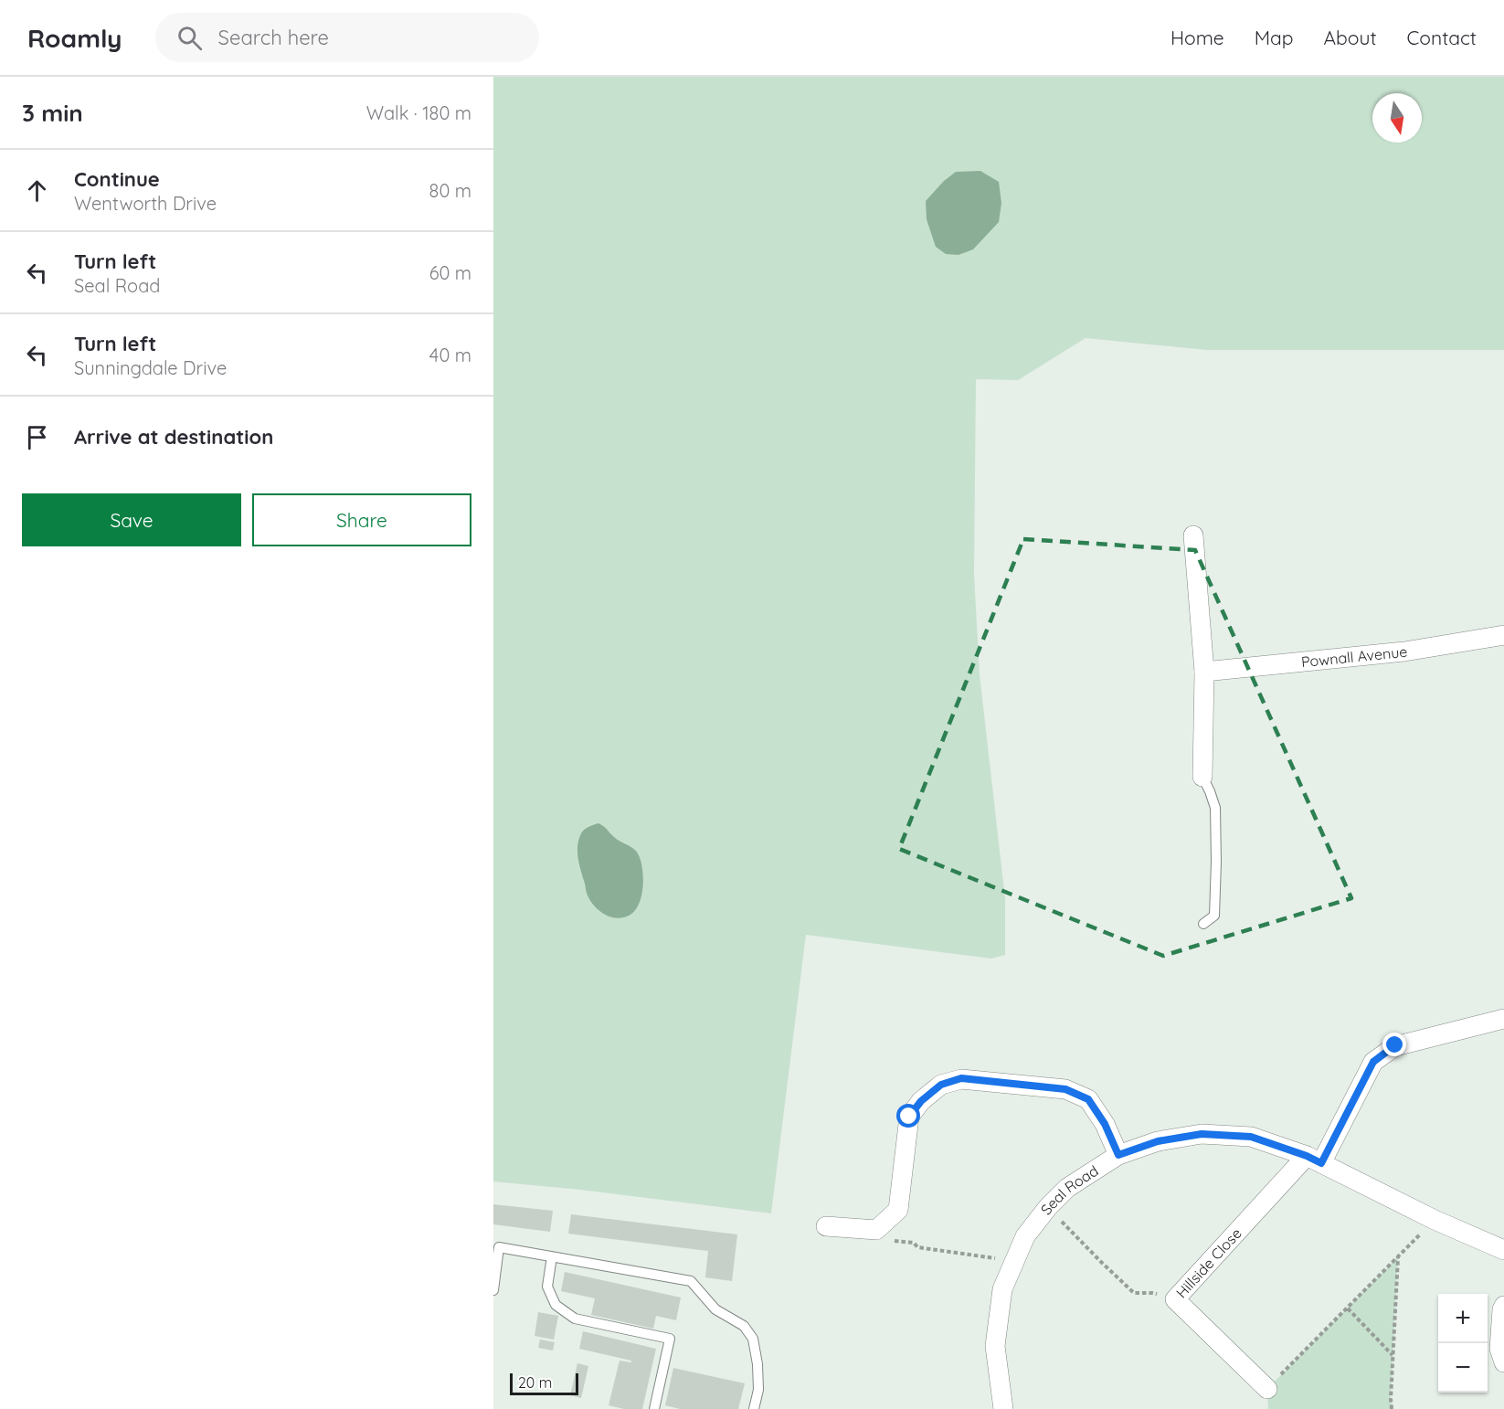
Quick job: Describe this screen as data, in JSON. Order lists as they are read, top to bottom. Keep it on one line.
{"streets":{"street":["Pownall Avenue","Seal Road","Hillside Close"]},"crossings":[["Seal Road","Hillside Close"]],"scale_bar":"20 m","north":"bottom","page":{"header":"Roamly","search":"Search here","nav":["Home","Map","About","Contact"],"heading":["3 min","Walk · 180 m"],"list":[["Continue","Wentworth Drive","80 m"],["Turn left","Seal Road","60 m"],["Turn left","Sunningdale Drive","40 m"],"Arrive at destination"],"buttons":["Save","Share"],"map_buttons":["+","−"],"scale":"20 m"}}
